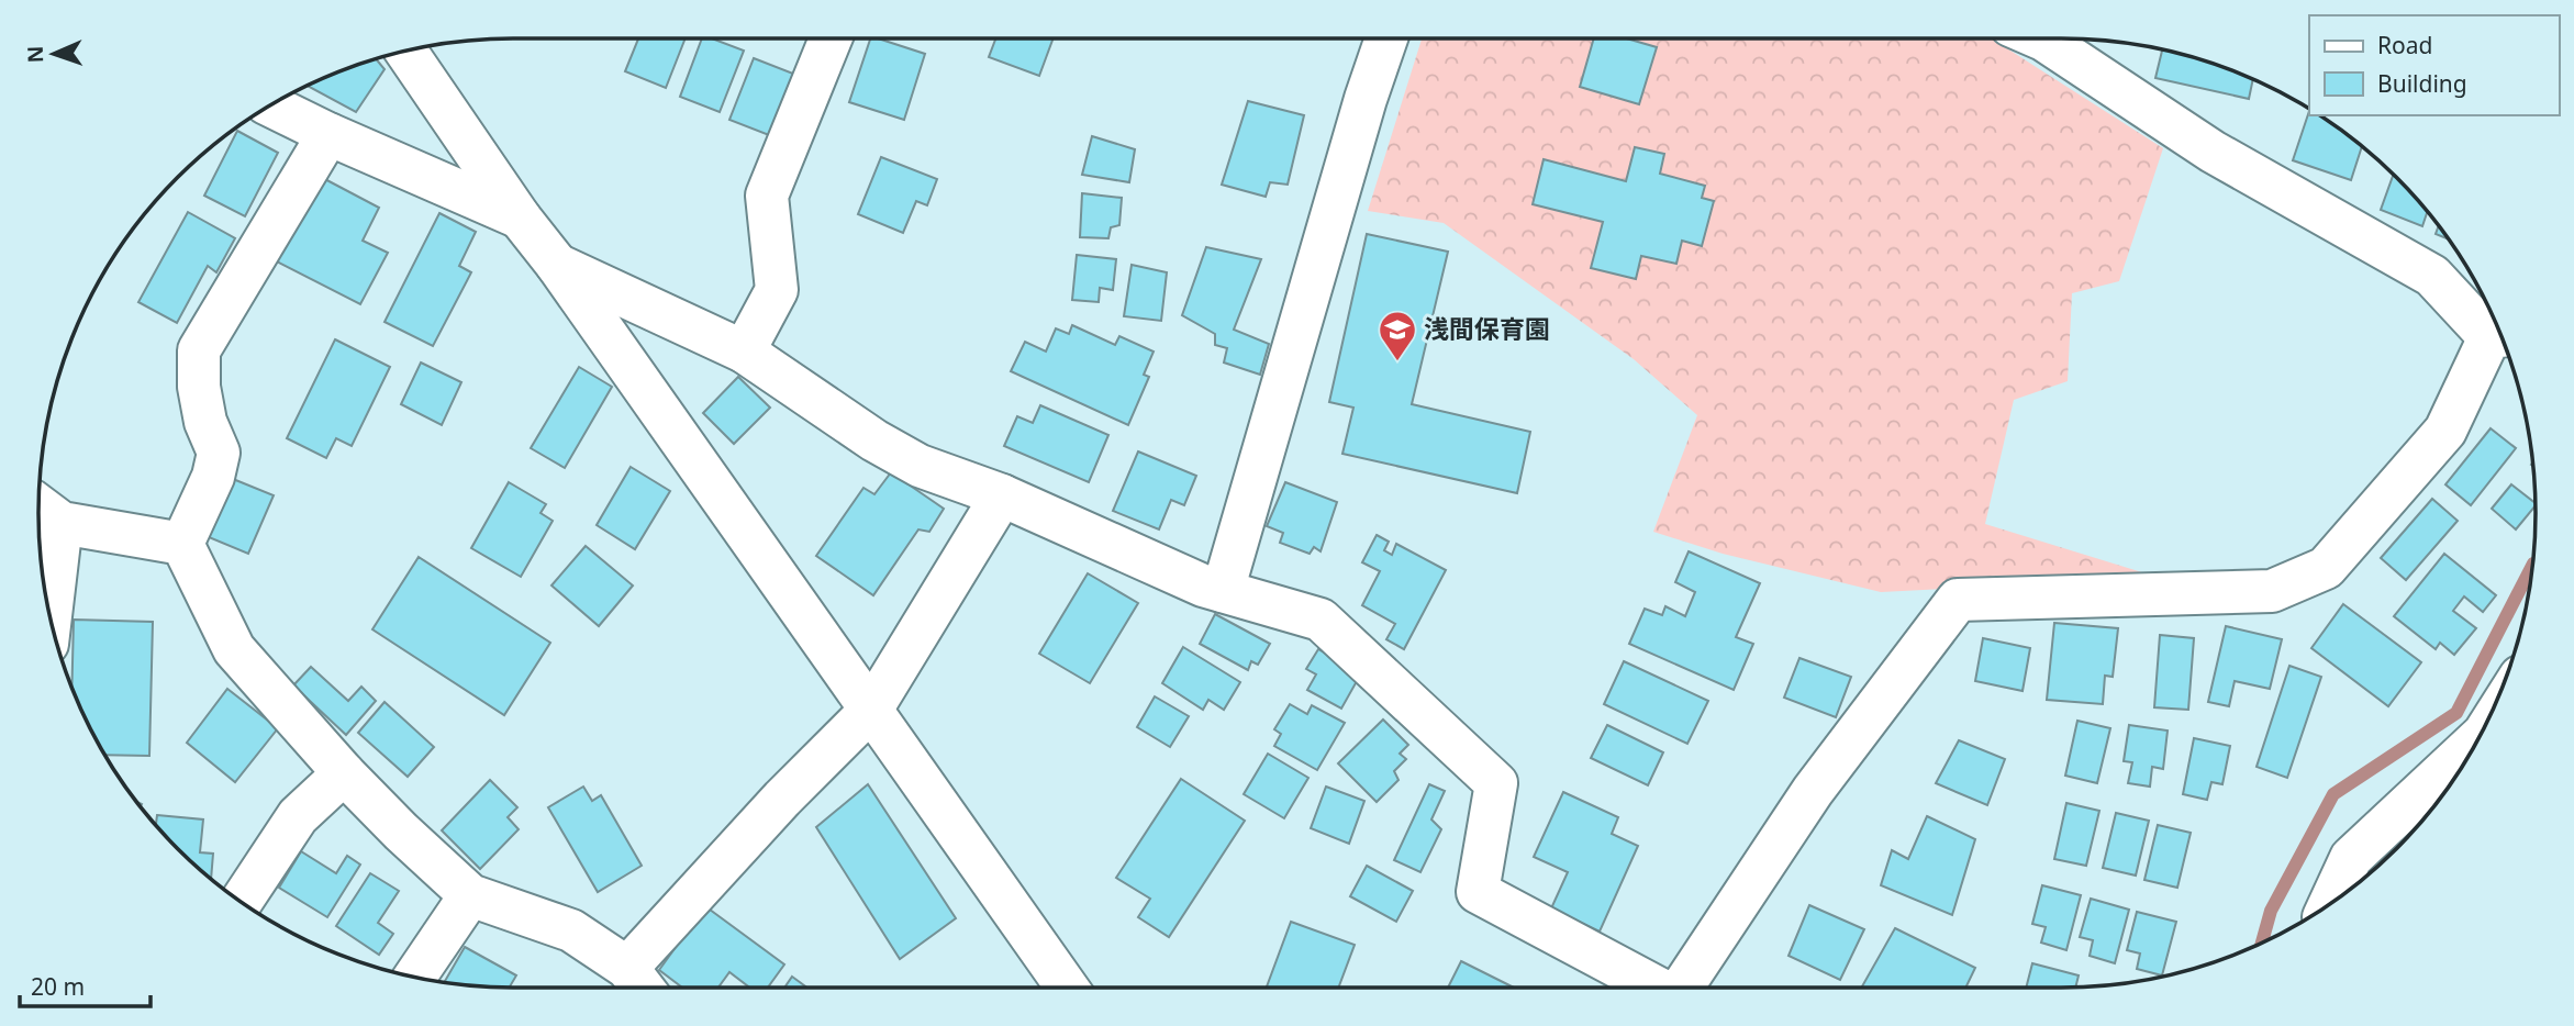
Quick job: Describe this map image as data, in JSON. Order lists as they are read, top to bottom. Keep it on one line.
{"places":{"school or university":["浅間保育園"]},"legend":["Road","Building"],"scale_bar":"20 m","north":"left"}
